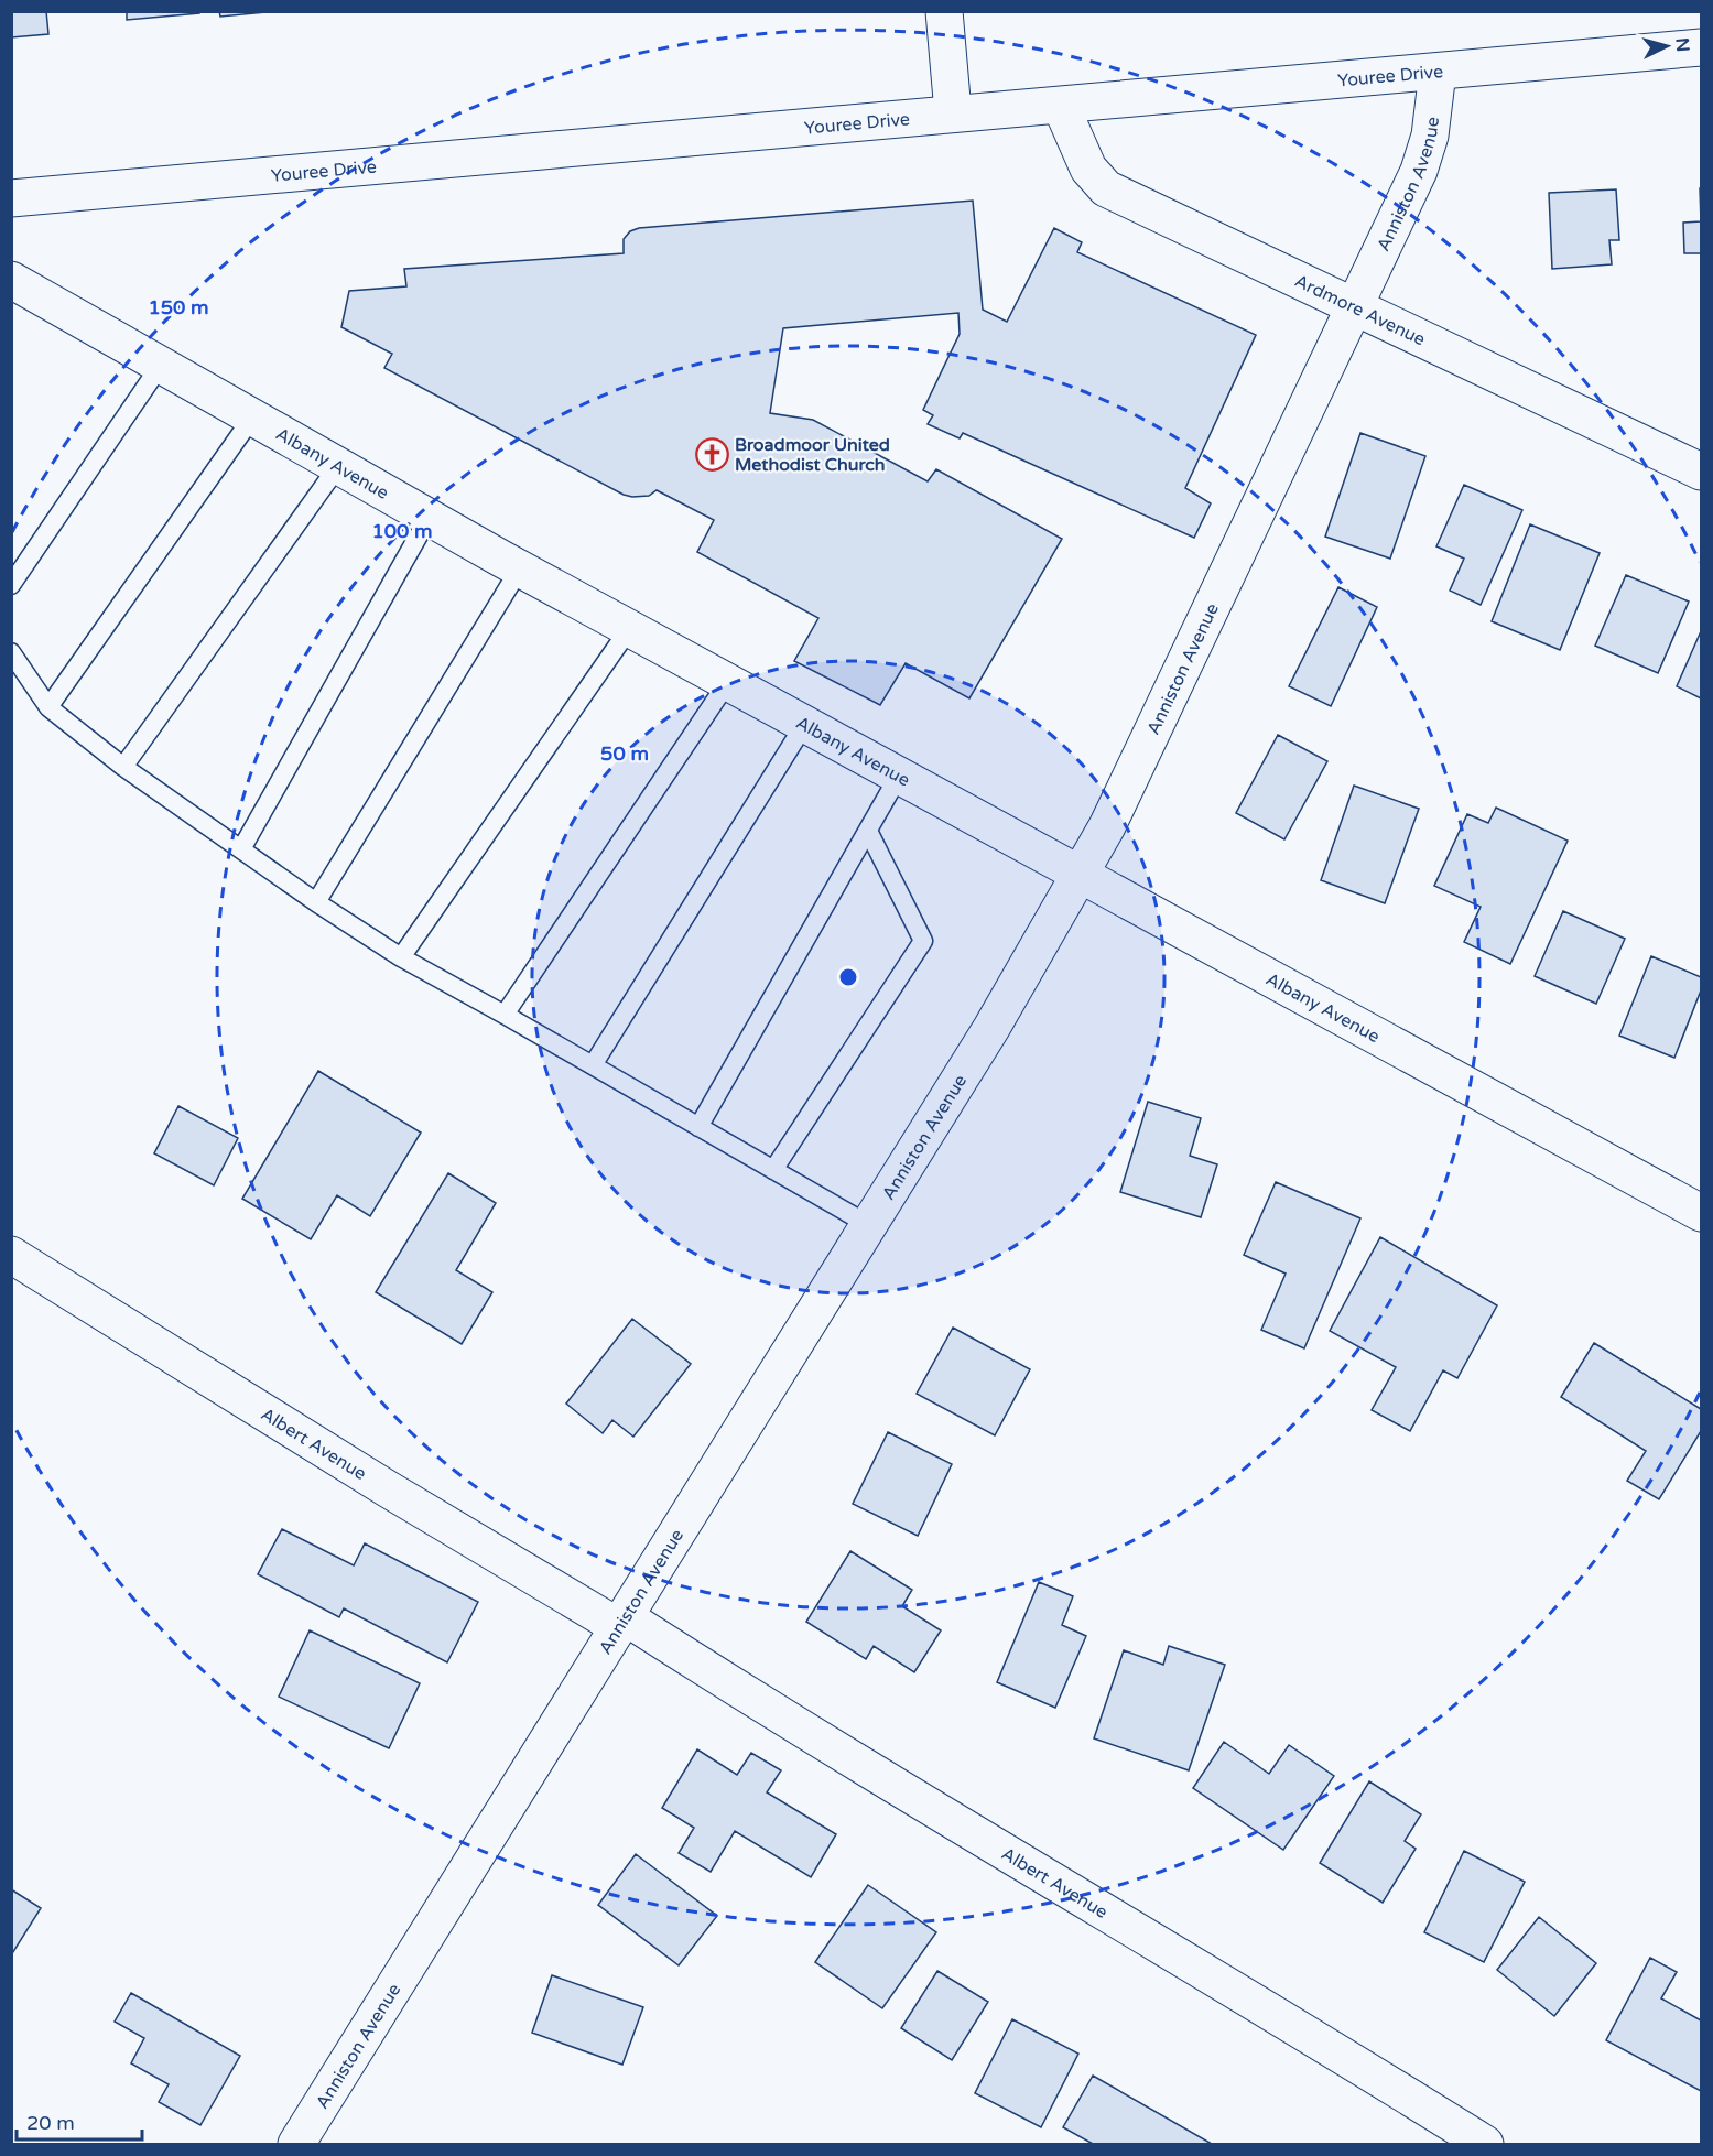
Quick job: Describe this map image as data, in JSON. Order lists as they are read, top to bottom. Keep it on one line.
{"streets":{"street":["Youree Drive","Anniston Avenue","Ardmore Avenue","Albany Avenue","Albert Avenue"]},"crossings":[["Youree Drive","Anniston Avenue"],["Youree Drive","Ardmore Avenue"],["Anniston Avenue","Ardmore Avenue"],["Anniston Avenue","Albany Avenue"],["Anniston Avenue","Albert Avenue"]],"places":{"church":["Broadmoor United Methodist Church"]},"scale_bar":"20 m","north":"right","rings":["150 m","100 m","50 m"]}
